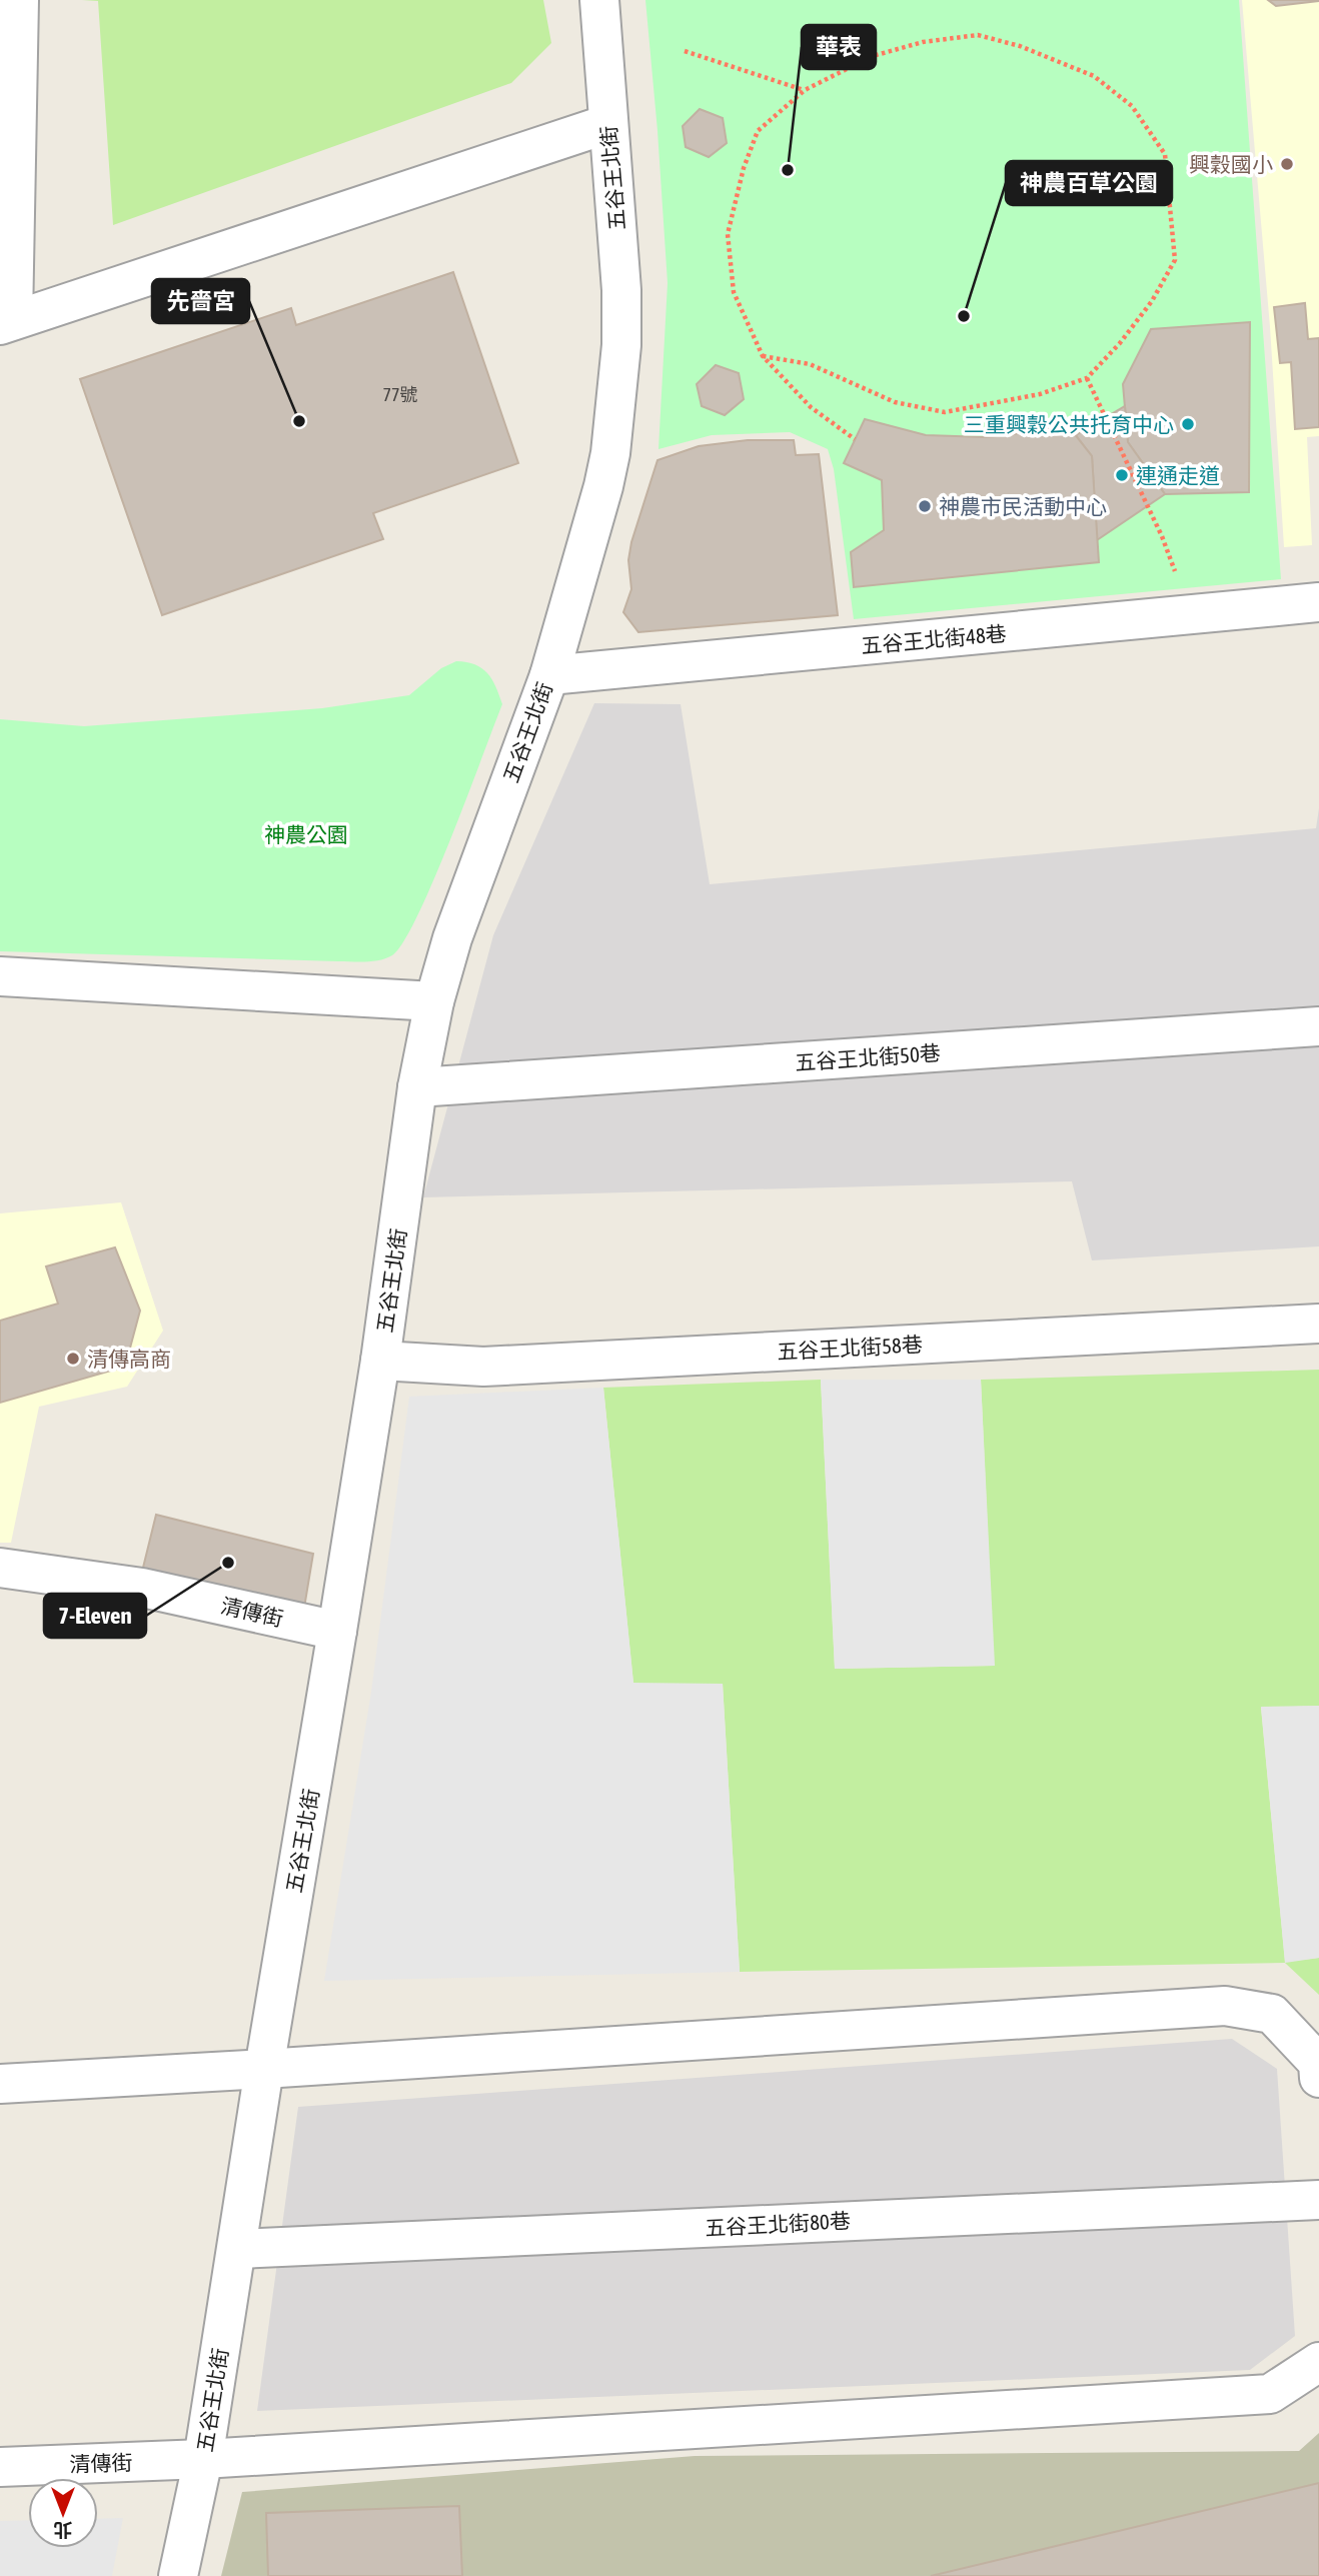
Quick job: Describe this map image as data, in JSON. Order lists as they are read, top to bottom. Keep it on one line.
{"streets":{"street":["五谷王北街","五谷王北街48巷","五谷王北街50巷","五谷王北街58巷","清傳街","五谷王北街80巷"]},"crossings":[["五谷王北街","五谷王北街48巷"],["五谷王北街","五谷王北街50巷"],["五谷王北街","五谷王北街58巷"],["五谷王北街","清傳街"],["五谷王北街","五谷王北街80巷"]],"parks":["神農公園"],"places":["興穀國小","華表","神農百草公園","先嗇宮","三重興穀公共托育中心","連通走道","神農市民活動中心","清傳高商","7-Eleven"],"house_numbers":["77號"],"north":"bottom"}
